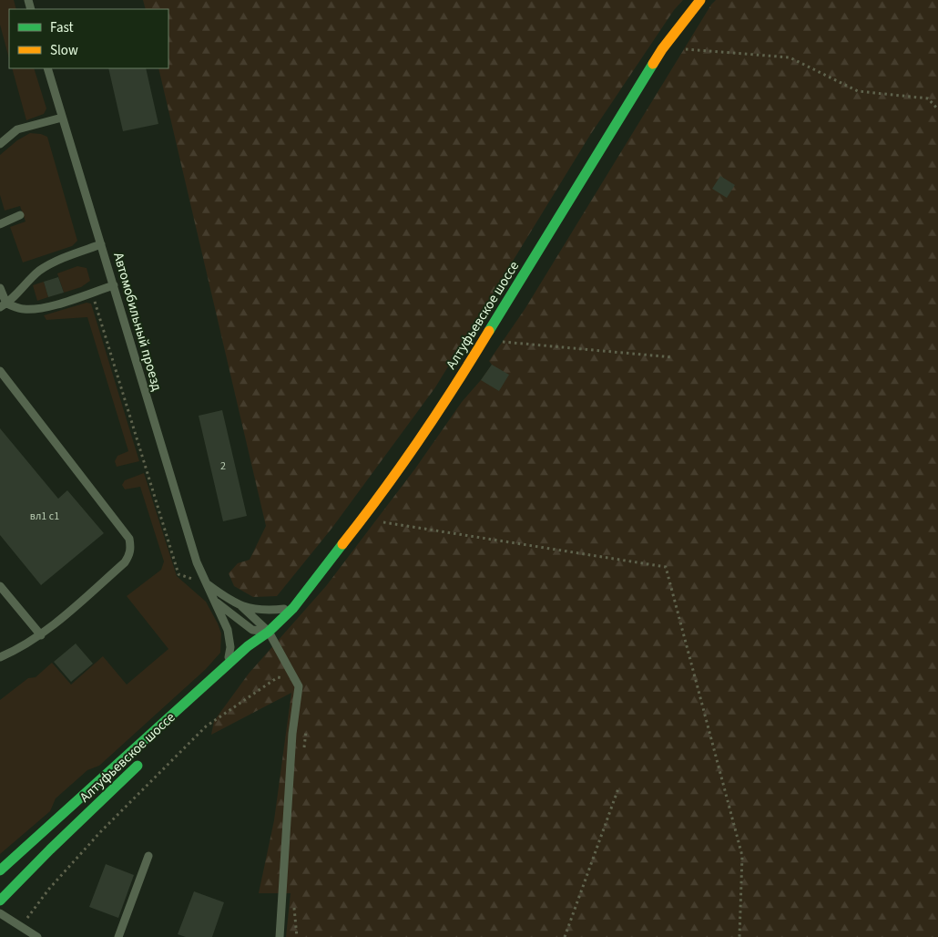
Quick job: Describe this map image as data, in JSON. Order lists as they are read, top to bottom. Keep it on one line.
{"streets":{"street":["Алтуфьевское шоссе"],"lane":["Автомобильный проезд"]},"crossings":[["Алтуфьевское шоссе","Автомобильный проезд"]],"house_numbers":["2","вл1 с1"],"legend":["Fast","Slow"]}
